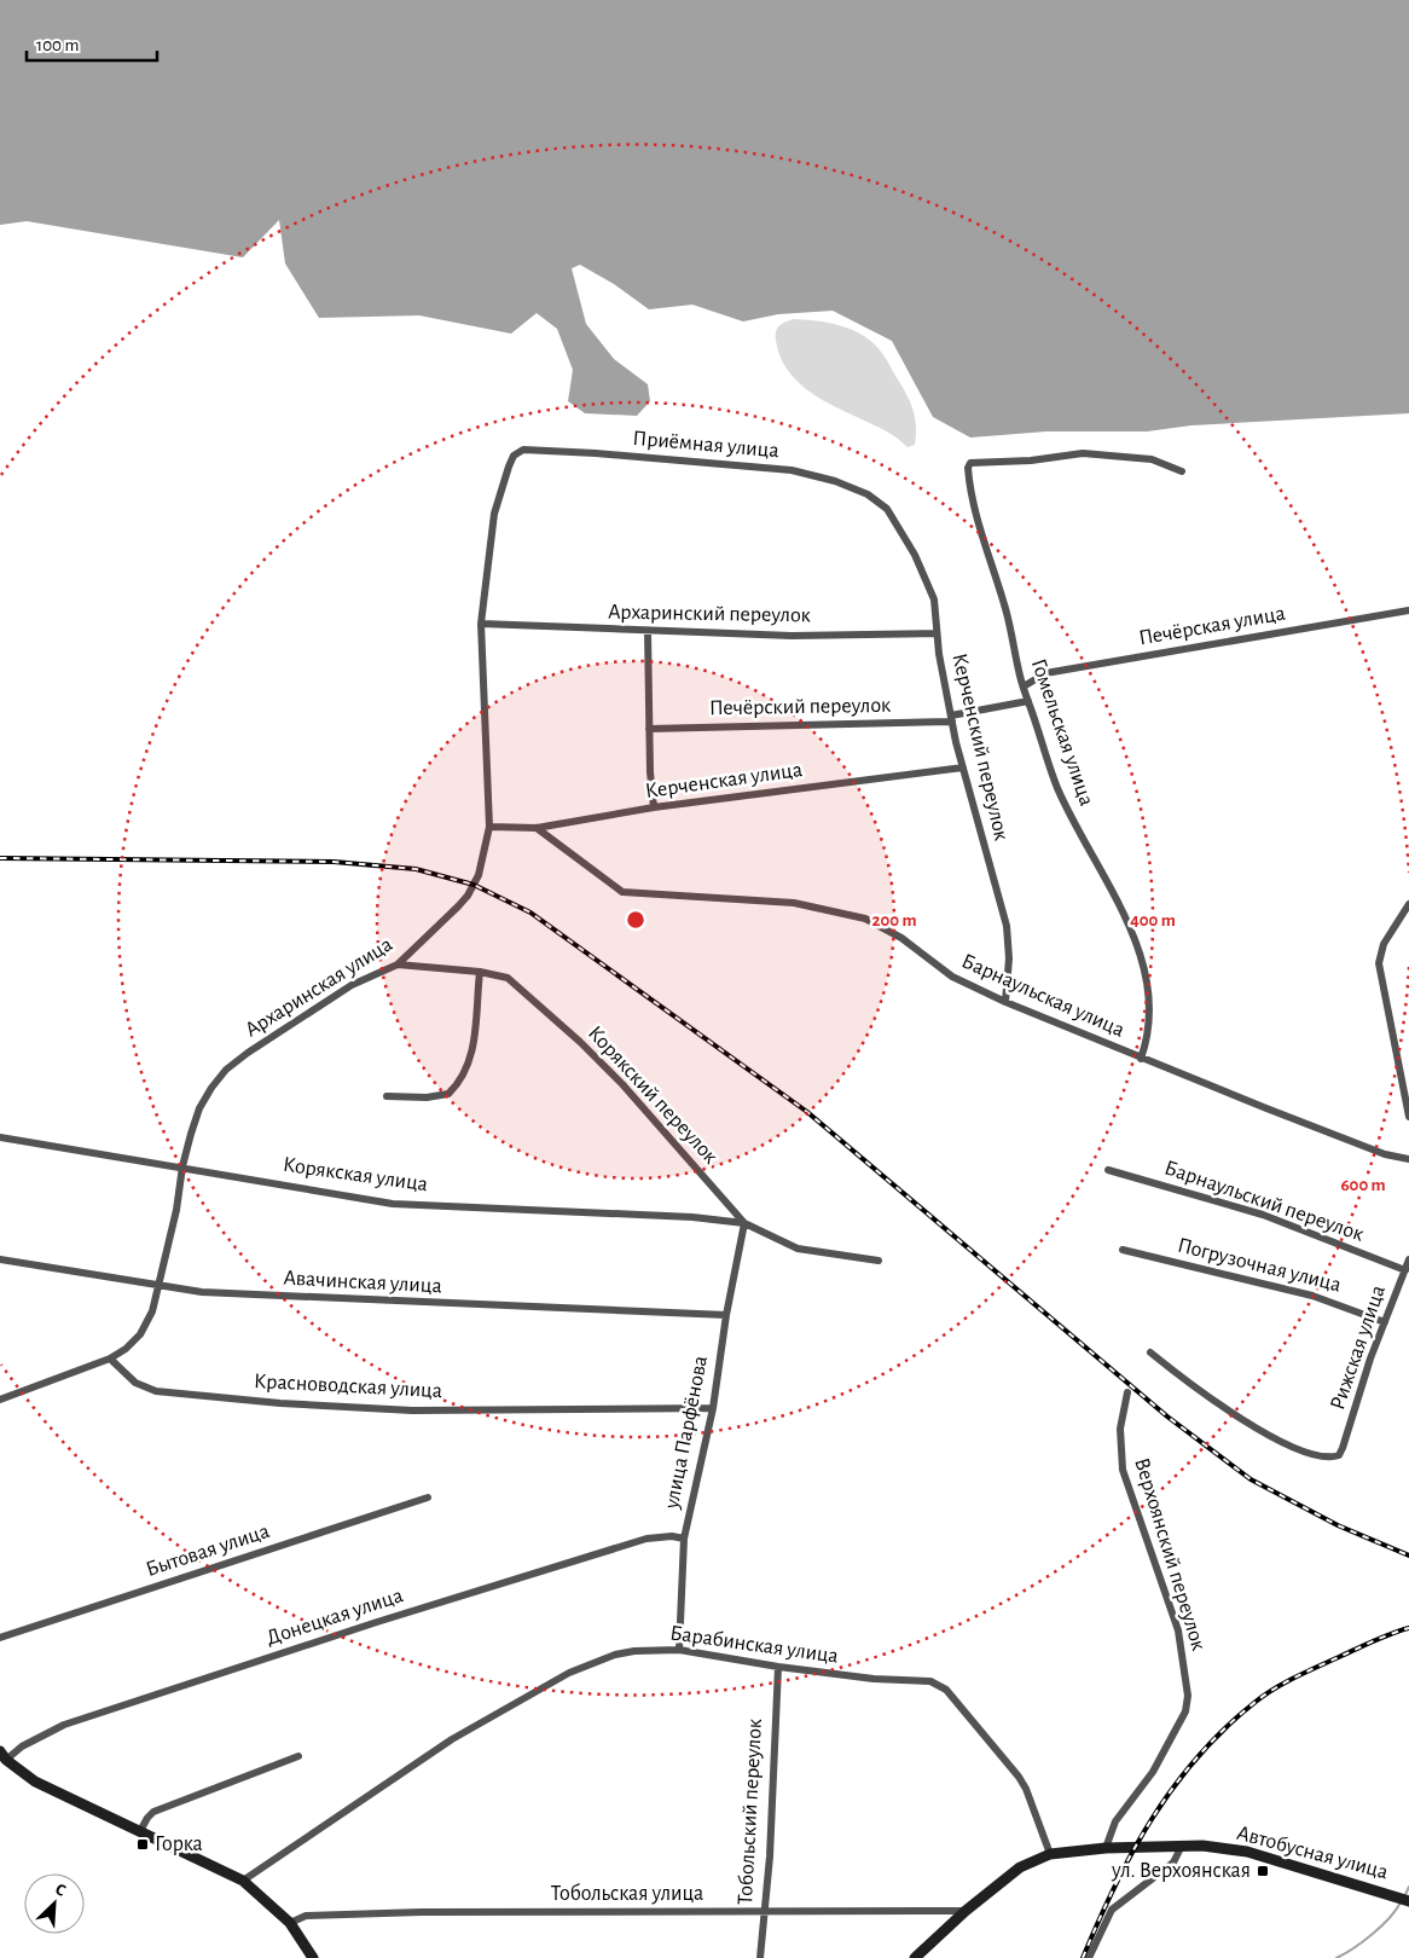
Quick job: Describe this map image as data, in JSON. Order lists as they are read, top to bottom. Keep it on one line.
{"streets":{"street":["Приёмная улица","Архаринский переулок","Печёрская улица","Печёрский переулок","Гомельская улица","Керченский переулок","Керченская улица","Архаринская улица","Барнаульская улица","Корякский переулок","Корякская улица","Барнаульский переулок","Погрузочная улица","Авачинская улица","Рижская улица","Красноводская улица","улица Парфёнова","Бытовая улица","Верхоянский переулок","Донецкая улица","Барабинская улица","Тобольский переулок","Автобусная улица","Тобольская улица"]},"crossings":[["Приёмная улица","Керченский переулок"],["Приёмная улица","Архаринская улица"],["Архаринский переулок","Керченский переулок"],["Архаринский переулок","Архаринская улица"],["Печёрская улица","Гомельская улица"],["Печёрский переулок","Гомельская улица"],["Печёрский переулок","Керченский переулок"],["Гомельская улица","Барнаульская улица"],["Керченский переулок","Керченская улица"],["Керченский переулок","Барнаульская улица"],["Керченская улица","Архаринская улица"],["Керченская улица","Барнаульская улица"],["Архаринская улица","Корякский переулок"],["Архаринская улица","Корякская улица"],["Архаринская улица","Авачинская улица"],["Архаринская улица","Красноводская улица"],["Корякский переулок","Корякская улица"],["Корякский переулок","улица Парфёнова"],["Корякская улица","улица Парфёнова"],["Барнаульский переулок","Рижская улица"],["Погрузочная улица","Рижская улица"],["Авачинская улица","улица Парфёнова"],["Красноводская улица","улица Парфёнова"],["улица Парфёнова","Донецкая улица"],["улица Парфёнова","Барабинская улица"],["Верхоянский переулок","Автобусная улица"],["Барабинская улица","Тобольский переулок"],["Барабинская улица","Автобусная улица"],["Тобольский переулок","Тобольская улица"],["Автобусная улица","Тобольская улица"]],"places":{"transit":["Горка","ул. Верхоянская"]},"scale_bar":"100 m","north":"top right","rings":["200 m","400 m","600 m"]}
